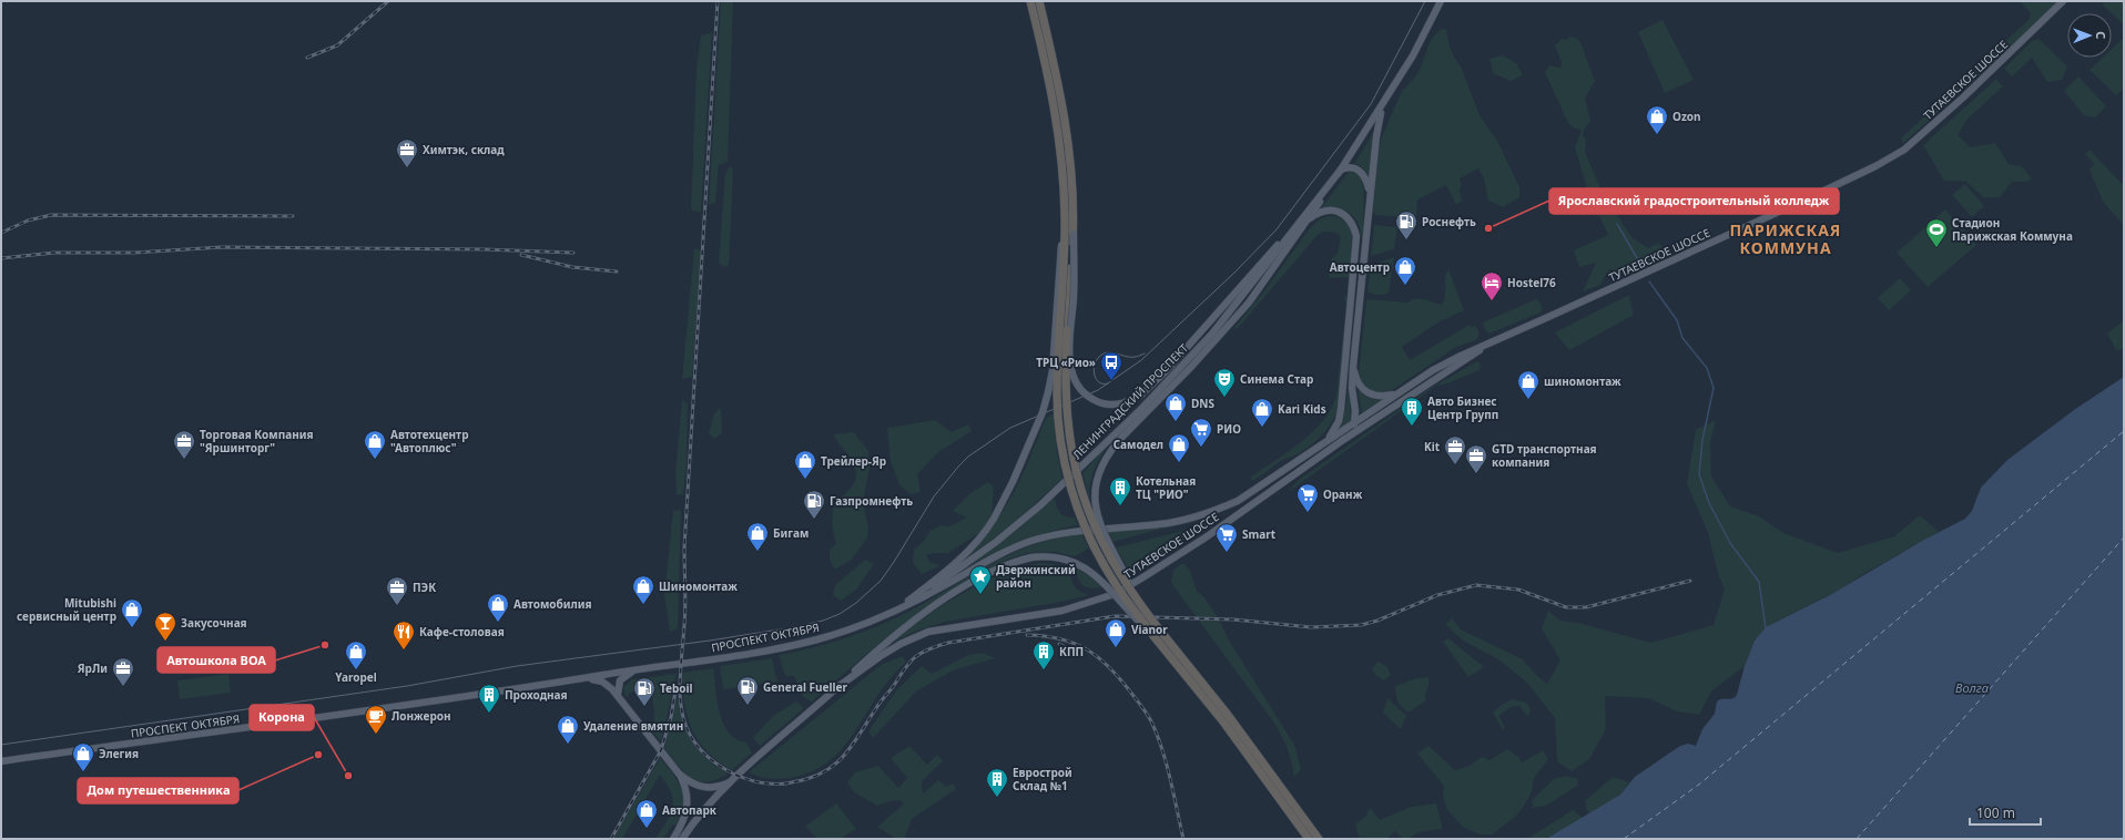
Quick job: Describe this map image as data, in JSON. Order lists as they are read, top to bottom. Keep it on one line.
{"streets":{"main road":["ТУТАЕВСКОЕ ШОССЕ","ЛЕНИНГРАДСКИЙ ПРОСПЕКТ","ПРОСПЕКТ ОКТЯБРЯ"]},"crossings":[["ТУТАЕВСКОЕ ШОССЕ","ЛЕНИНГРАДСКИЙ ПРОСПЕКТ"],["ТУТАЕВСКОЕ ШОССЕ","ПРОСПЕКТ ОКТЯБРЯ"],["ЛЕНИНГРАДСКИЙ ПРОСПЕКТ","ПРОСПЕКТ ОКТЯБРЯ"]],"districts":["ПАРИЖСКАЯ КОММУНА"],"water":["Волга"],"places":{"shop":["Ozon","Автоцентр","шиномонтаж","DNS","Kari Kids","Автотехцентр \"Автоплюс\"","Самодел","Трейлер-Яр","Бигам","Шиномонтаж","Автомобилия","Mitubishi сервисный центр","Vianor","Yaropel","Удаление вмятин","Элегия","Автопарк"],"office":["Химтэк, склад","Торговая Компания \"Яршинторг\"","Kit","GTD транспортная компания","ПЭК","ЯрЛи"],"other":["Ярославский градостроительный колледж","Автошкола ВОА","Дом путешественника","Корона"],"fuel station":["Роснефть","Газпромнефть","General Fueller","Teboil"],"sports":["Стадион Парижская Коммуна"],"hotel":["Hostel76"],"bus stop":["ТРЦ «Рио»"],"theatre":["Синема Стар"],"building":["Авто Бизнес Центр Групп","Котельная ТЦ \"РИО\"","КПП","Проходная","Еврострой Склад №1"],"supermarket":["РИО","Оранж","Smart"],"place":["Дзержинский район"],"bar":["Закусочная"],"restaurant":["Кафе-столовая"],"cafe":["Лонжерон"]},"scale_bar":"100 m","north":"right"}
